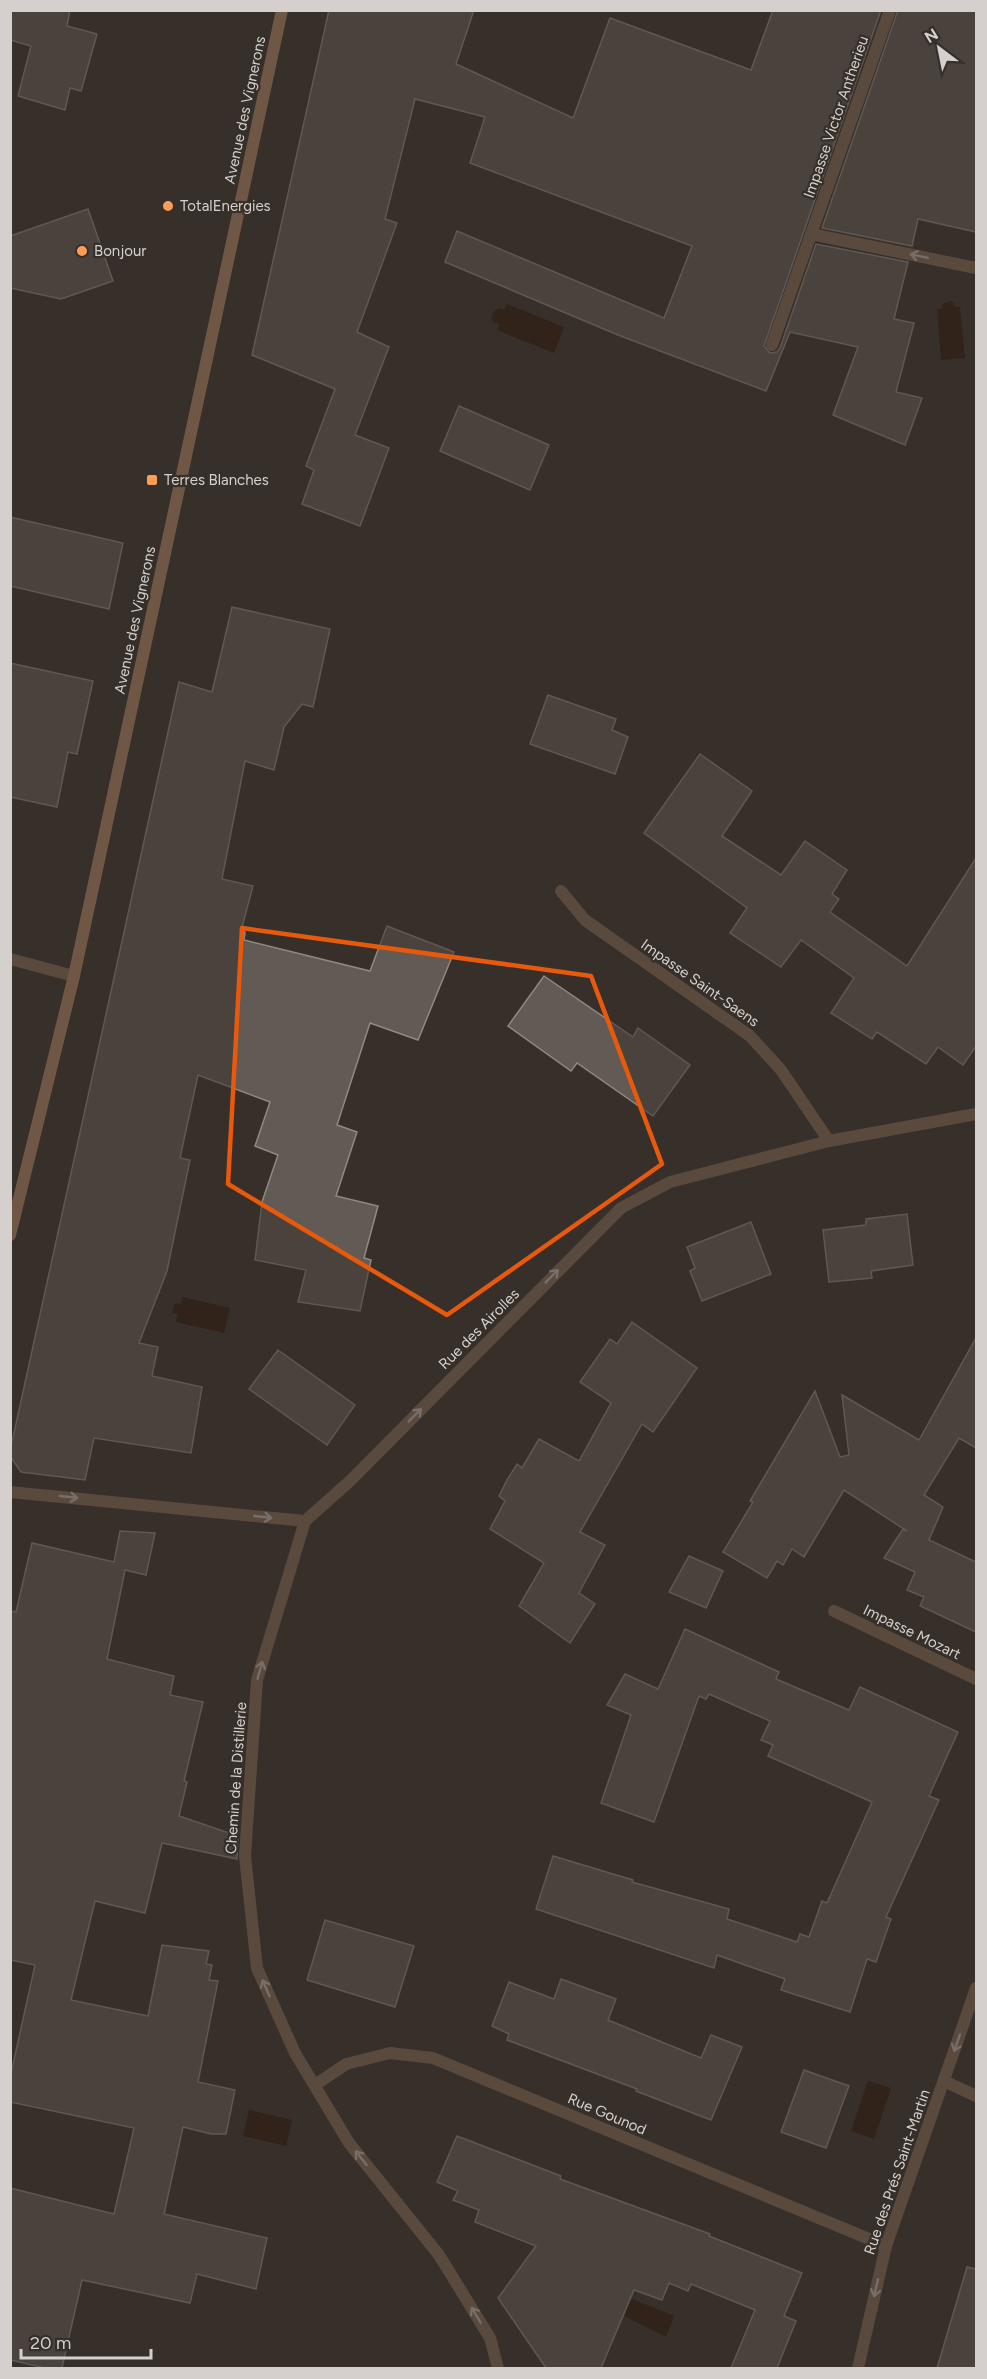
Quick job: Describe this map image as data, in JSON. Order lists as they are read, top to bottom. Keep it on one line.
{"streets":{"main road":["Avenue des Vignerons"],"street":["Impasse Victor Antherieu","Impasse Saint-Saens","Rue des Airolles","Impasse Mozart","Chemin de la Distillerie","Rue Gounod","Rue des Prés Saint-Martin"]},"crossings":[["Impasse Saint-Saens","Rue des Airolles"],["Rue des Airolles","Chemin de la Distillerie"],["Chemin de la Distillerie","Rue Gounod"],["Rue Gounod","Rue des Prés Saint-Martin"]],"one_way":["Rue des Airolles","Chemin de la Distillerie","Rue des Prés Saint-Martin"],"places":{"other":["TotalEnergies","Bonjour"],"transit":["Terres Blanches"]},"scale_bar":"20 m","north":"top left"}
